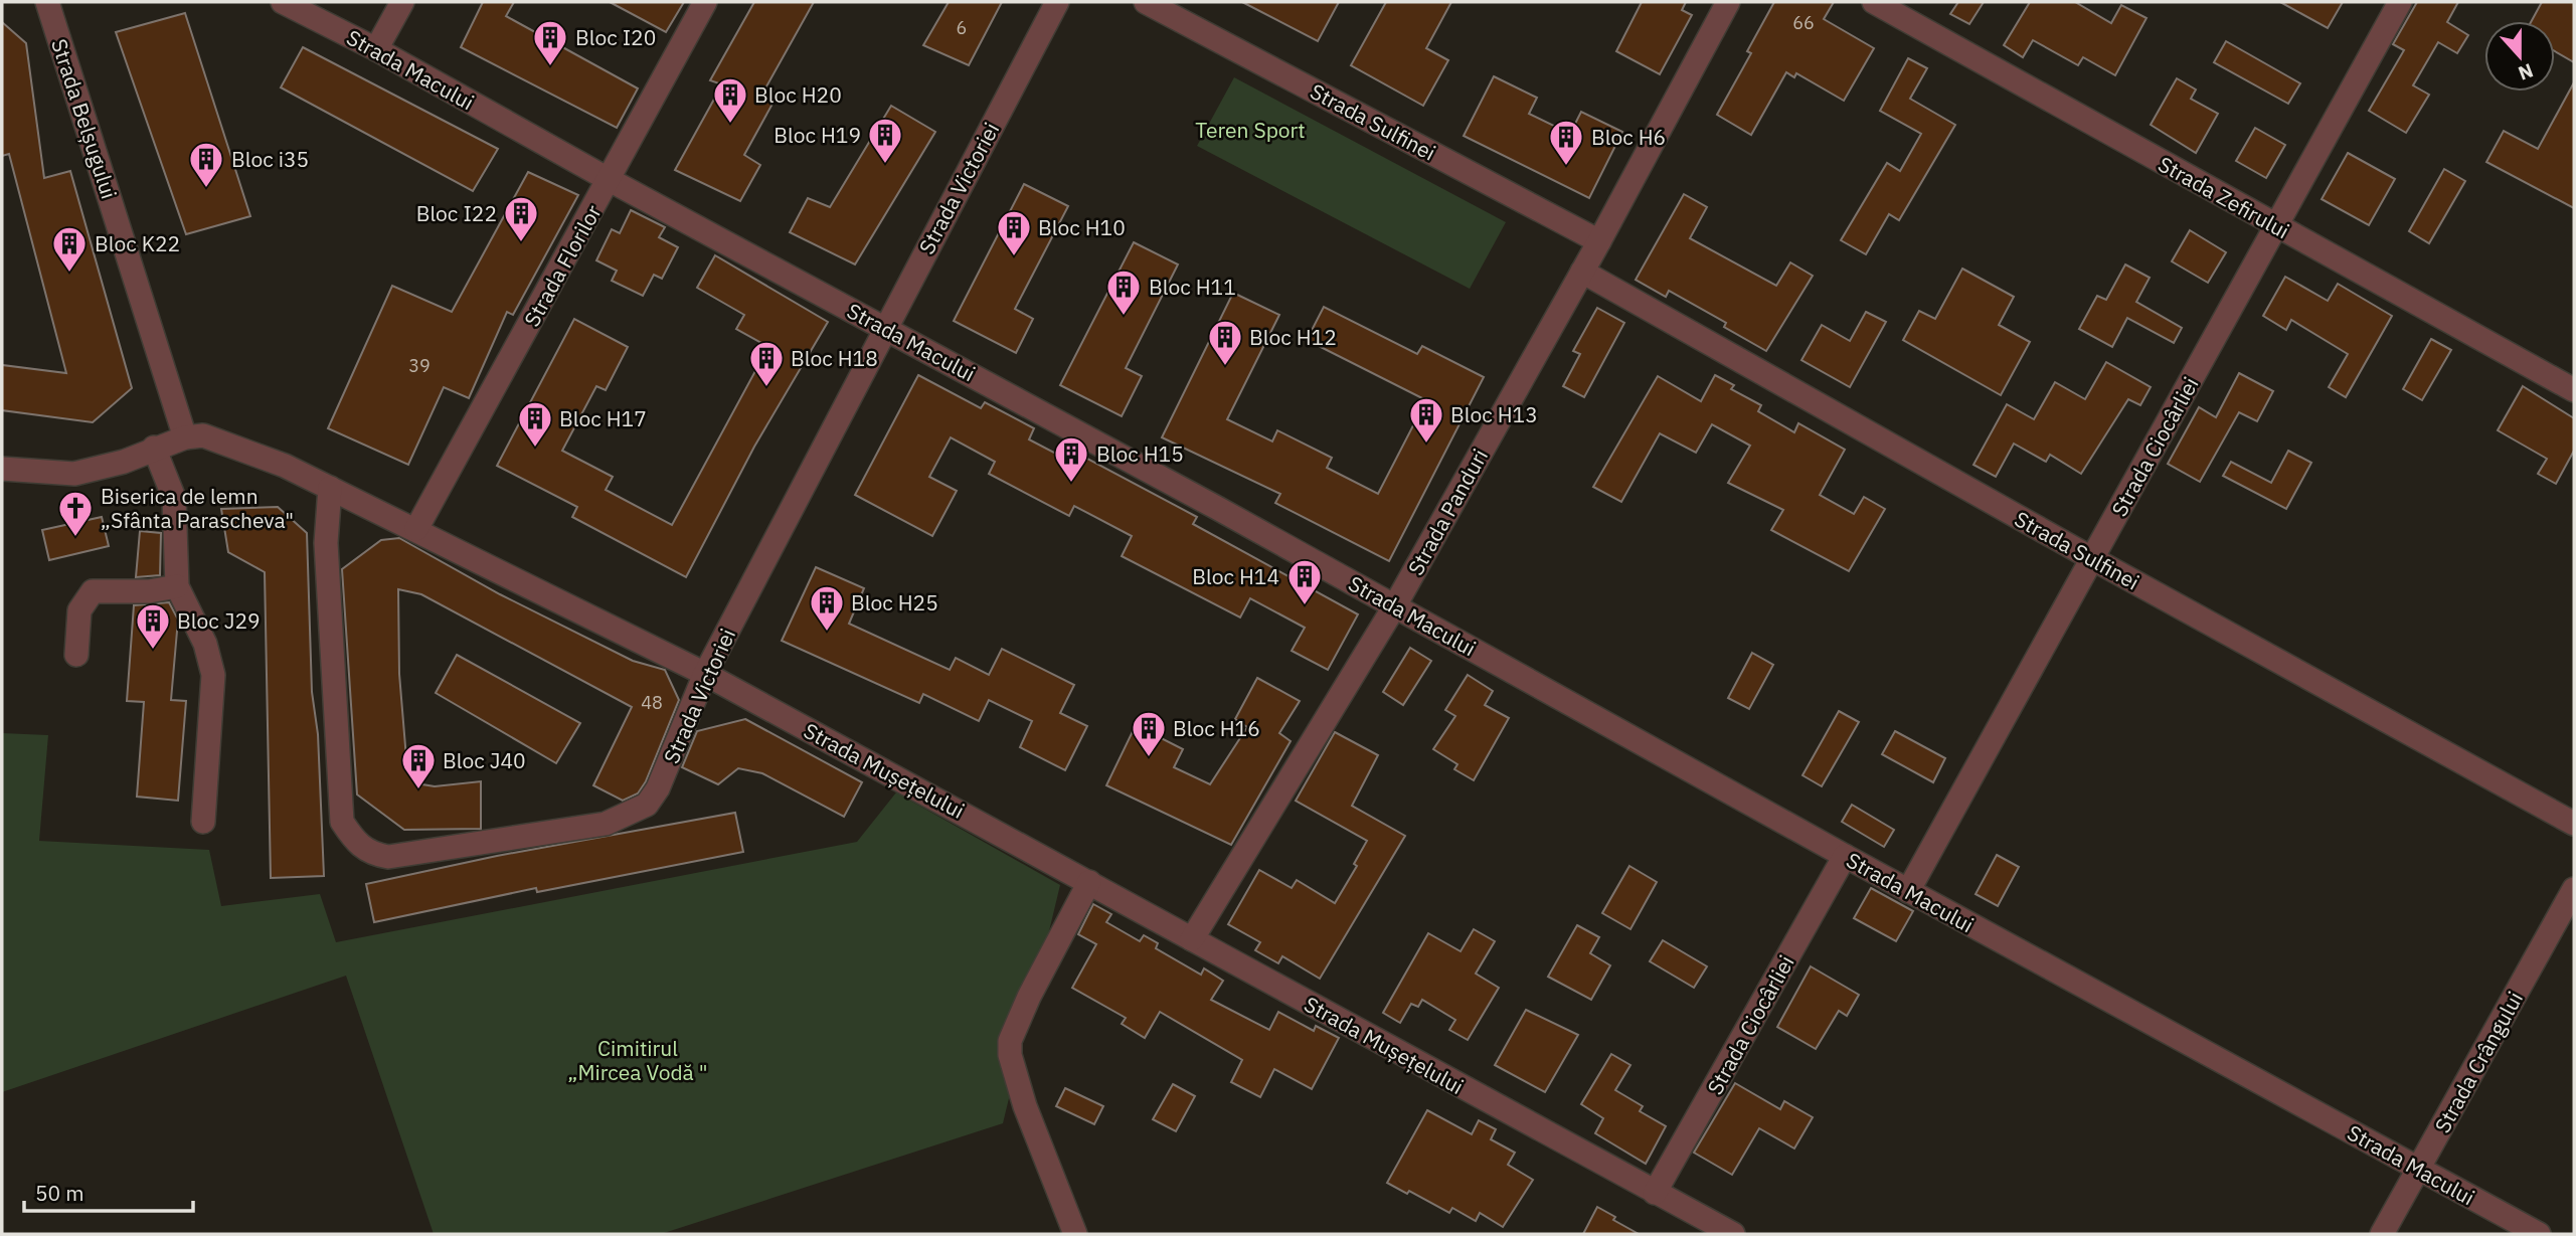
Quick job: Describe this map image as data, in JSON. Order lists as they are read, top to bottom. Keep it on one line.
{"streets":{"street":["Strada Macului","Strada Belșugului","Strada Sulfinei","Strada Victoriei","Strada Zefirului","Strada Florilor","Strada Ciocârliei","Strada Panduri","Strada Mușețelului","Strada Crângului"]},"crossings":[["Strada Macului","Strada Victoriei"],["Strada Macului","Strada Florilor"],["Strada Macului","Strada Ciocârliei"],["Strada Macului","Strada Panduri"],["Strada Macului","Strada Crângului"],["Strada Belșugului","Strada Mușețelului"],["Strada Sulfinei","Strada Ciocârliei"],["Strada Sulfinei","Strada Panduri"],["Strada Victoriei","Strada Mușețelului"],["Strada Zefirului","Strada Ciocârliei"],["Strada Florilor","Strada Mușețelului"],["Strada Ciocârliei","Strada Mușețelului"],["Strada Panduri","Strada Mușețelului"]],"parks":["Teren Sport","Cimitirul „Mircea Vodă \""],"places":{"building":["Bloc I20","Bloc H20","Bloc H19","Bloc H6","Bloc i35","Bloc I22","Bloc H10","Bloc K22","Bloc H11","Bloc H12","Bloc H18","Bloc H13","Bloc H17","Bloc H15","Bloc H14","Bloc H25","Bloc J29","Bloc H16","Bloc J40"],"church":["Biserica de lemn „Sfânta Parascheva\""]},"house_numbers":["66","6","39","48"],"scale_bar":"50 m","north":"bottom"}
